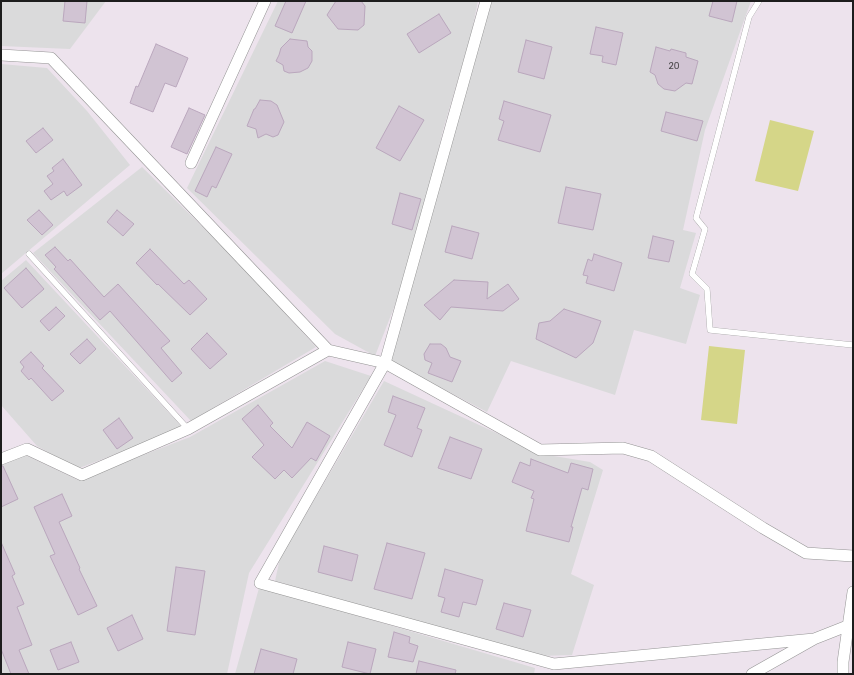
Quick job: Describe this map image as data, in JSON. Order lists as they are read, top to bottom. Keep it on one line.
{"house_numbers":["20"]}
